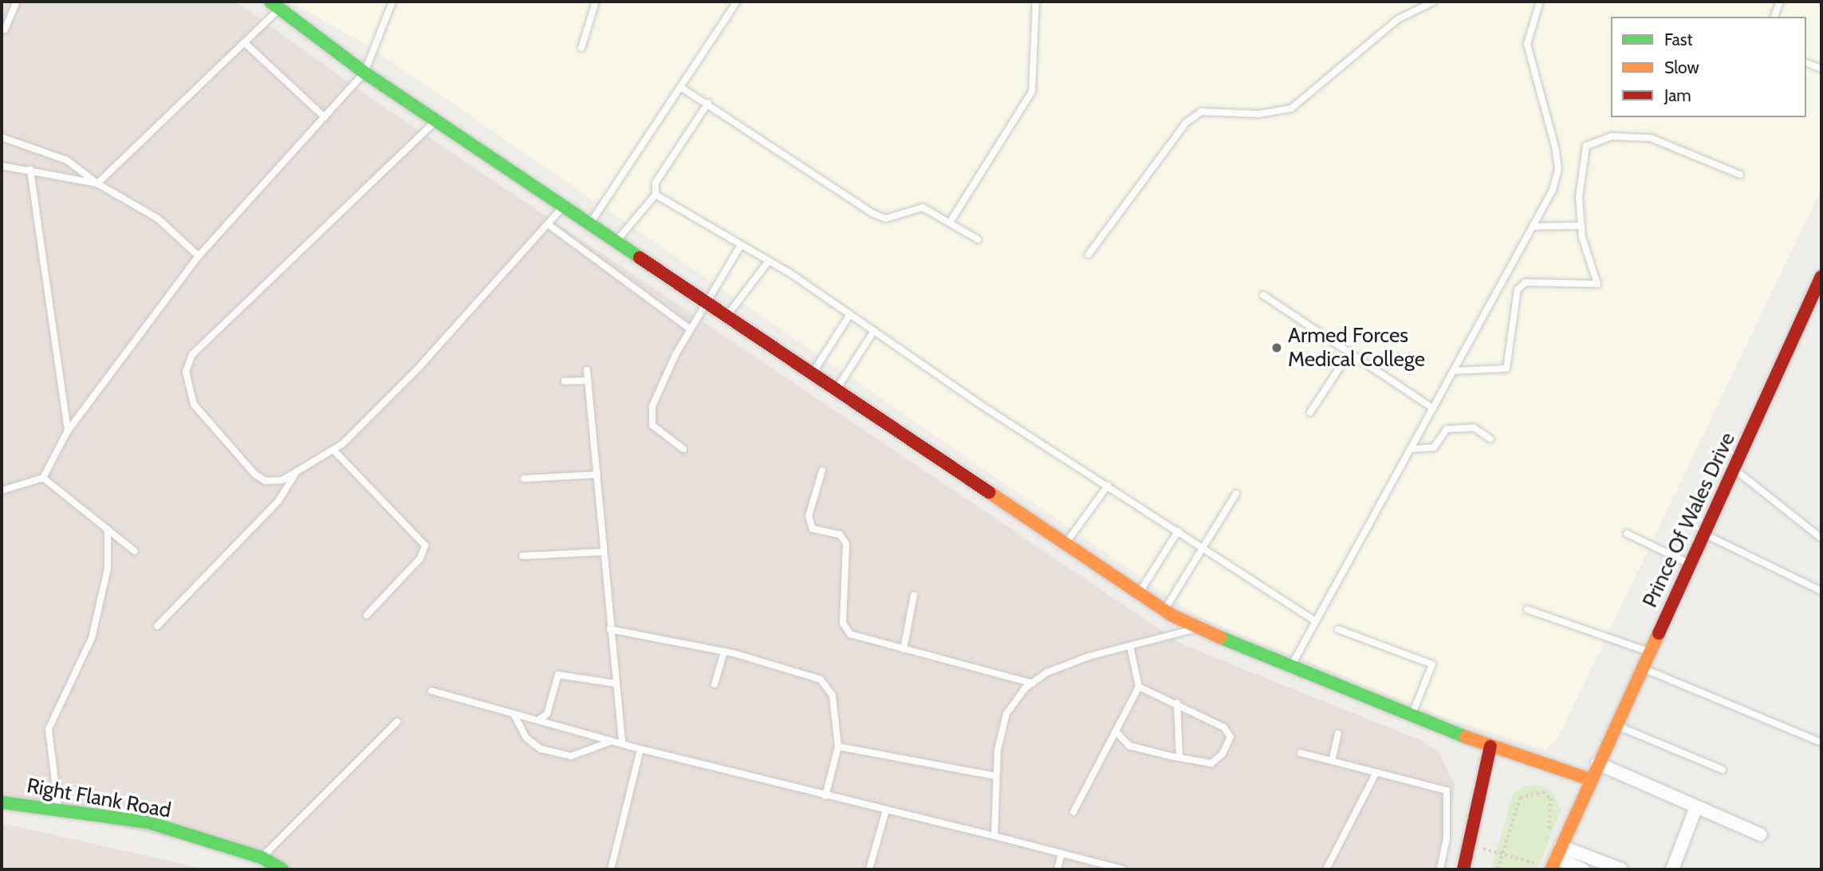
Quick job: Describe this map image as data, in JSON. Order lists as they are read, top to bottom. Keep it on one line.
{"streets":{"street":["Prince Of Wales Drive","Right Flank Road"]},"places":["Armed Forces Medical College"],"legend":["Fast","Slow","Jam"]}
